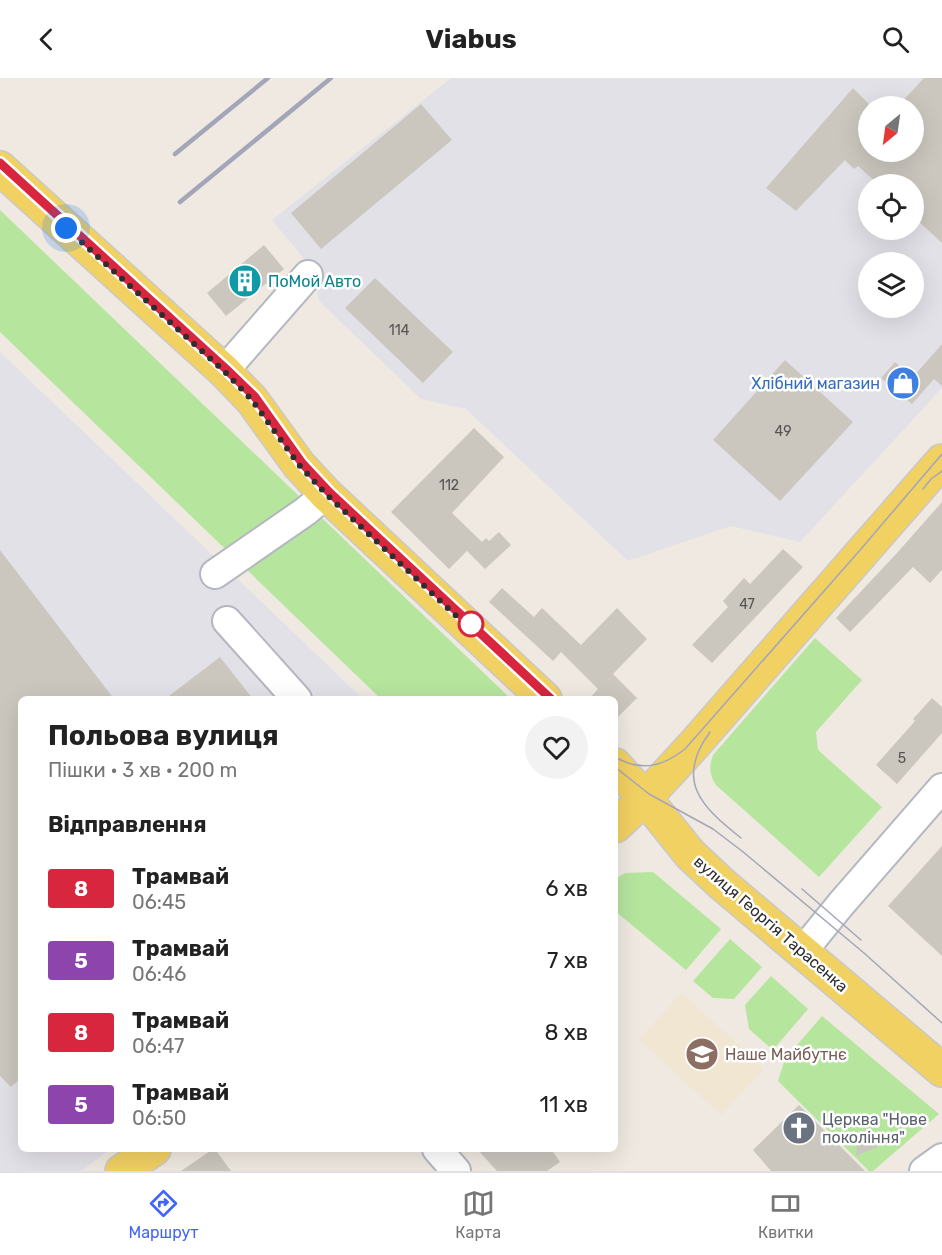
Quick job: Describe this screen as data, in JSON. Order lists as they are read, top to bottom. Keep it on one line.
{"streets":{"main road":["вулиця Георгія Тарасенка"]},"places":{"building":["ПоМой Авто"],"shop":["Хлібний магазин"],"school or university":["Наше Майбутнє"],"church":["Церква \"Нове покоління\""]},"lines":["tram line 8"],"house_numbers":["114","49","112","47","5"],"north":"bottom left","page":{"header":"Viabus","heading":[["Польова вулиця","Пішки · 3 хв · 200 m"],"Відправлення"],"list":[{"mark":"8","name":"Трамвай","note":"06:45","value":"6 хв"},{"mark":"5","name":"Трамвай","note":"06:46","value":"7 хв"},{"mark":"8","name":"Трамвай","note":"06:47","value":"8 хв"},{"mark":"5","name":"Трамвай","note":"06:50","value":"11 хв"}],"tabs":["Маршрут","Карта","Квитки"]}}
